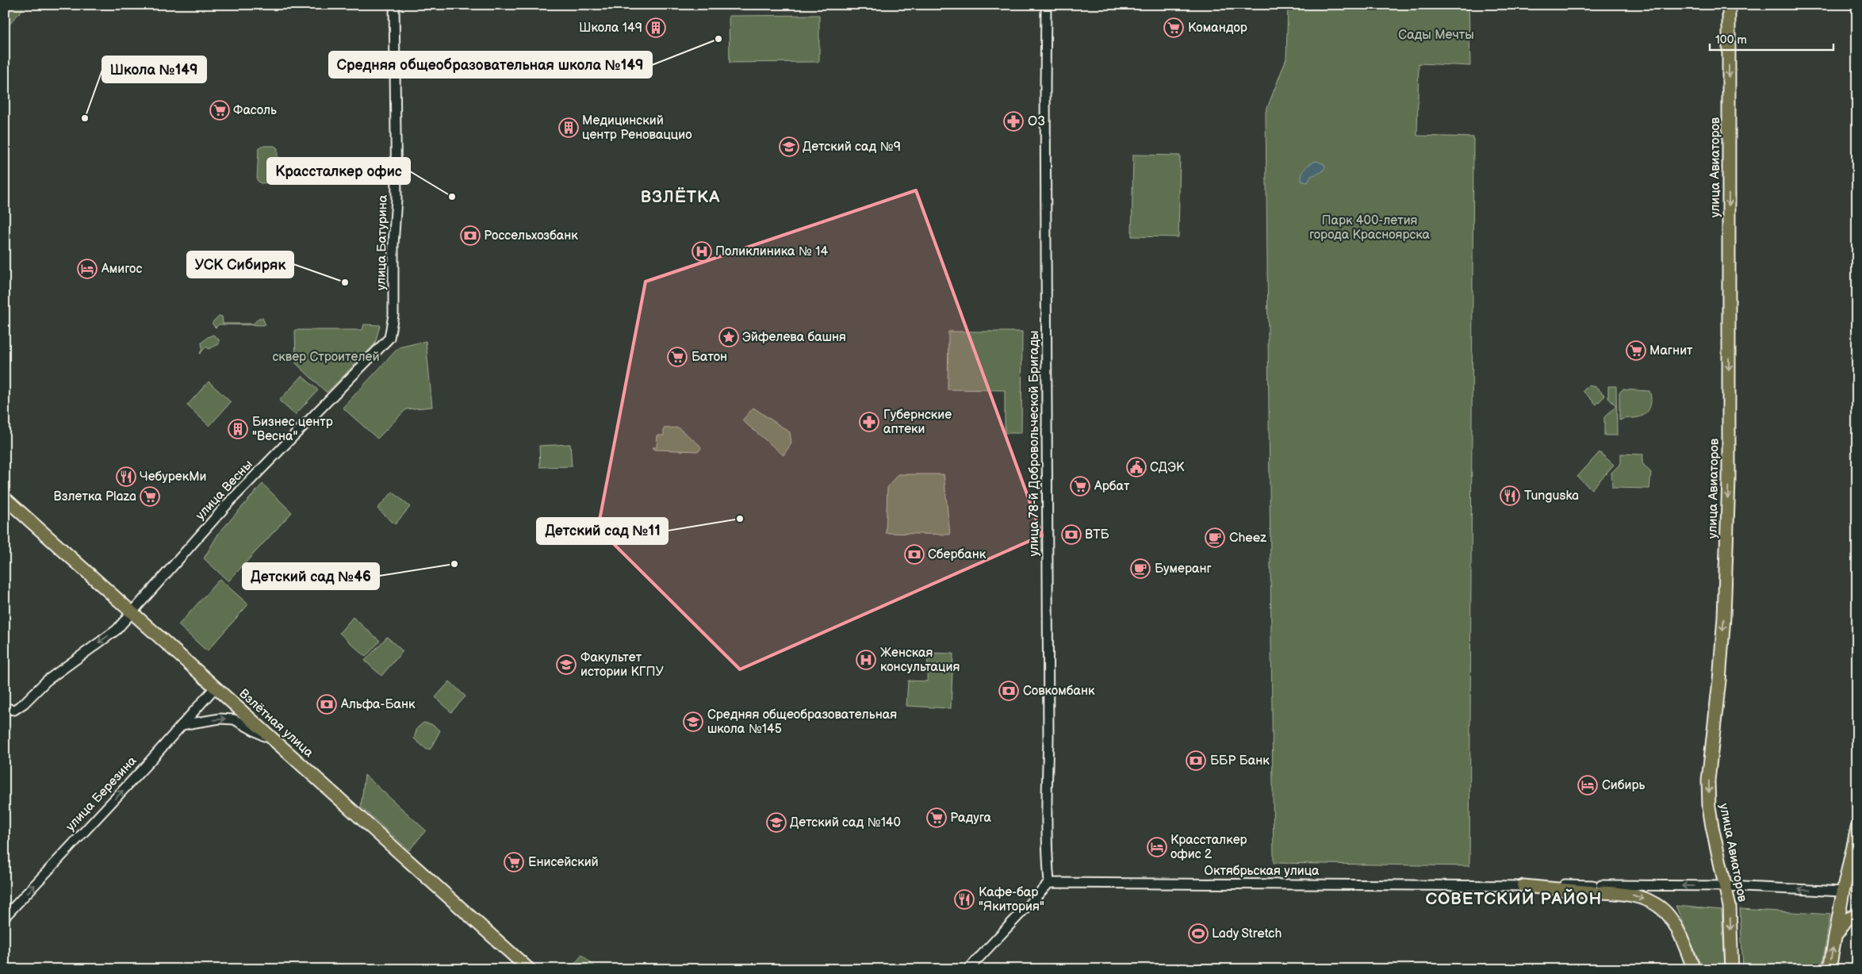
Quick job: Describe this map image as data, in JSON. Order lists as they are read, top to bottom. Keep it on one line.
{"streets":{"main road":["улица Авиаторов","Взлётная улица"],"street":["улица Батурина","улица 78-й Добровольческой Бригады","улица Весны","улица Березина","Октябрьская улица"]},"crossings":[["улица Батурина","улица Весны"],["улица 78-й Добровольческой Бригады","Октябрьская улица"],["улица Весны","Взлётная улица"],["Взлётная улица","улица Березина"]],"one_way":["улица Авиаторов","улица Березина"],"districts":["ВЗЛЁТКА","СОВЕТСКИЙ РАЙОН"],"parks":["Сады Мечты","Парк 400-летия города Красноярска","сквер Строителей"],"places":{"building":["Школа 149","Медицинский центр Реноваццио","Бизнес центр \"Весна\""],"supermarket":["Командор","Фасоль","Магнит","Батон","Арбат","Взлетка Plaza","Радуга","Енисейский"],"other":["Средняя общеобразовательная школа №149","Школа №149","Крассталкер офис","УСК Сибиряк","Детский сад №11","Детский сад №46"],"pharmacy":["O3","Губернские аптеки"],"school or university":["Детский сад №9","Факультет истории КГПУ","Средняя общеобразовательная школа №145","Детский сад №140"],"bank":["Россельхозбанк","ВТБ","Сбербанк","Совкомбанк","Альфа-Банк","ББР Банк"],"hospital":["Поликлиника № 14","Женская консультация"],"hotel":["Амигос","Сибирь","Крассталкер офис 2"],"place":["Эйфелева башня"],"public building":["СДЭК"],"restaurant":["ЧебурекМи","Tunguska","Кафе-бар \"Якитория\""],"cafe":["Cheez","Бумеранг"],"sports":["Lady Stretch"]},"scale_bar":"100 m"}
